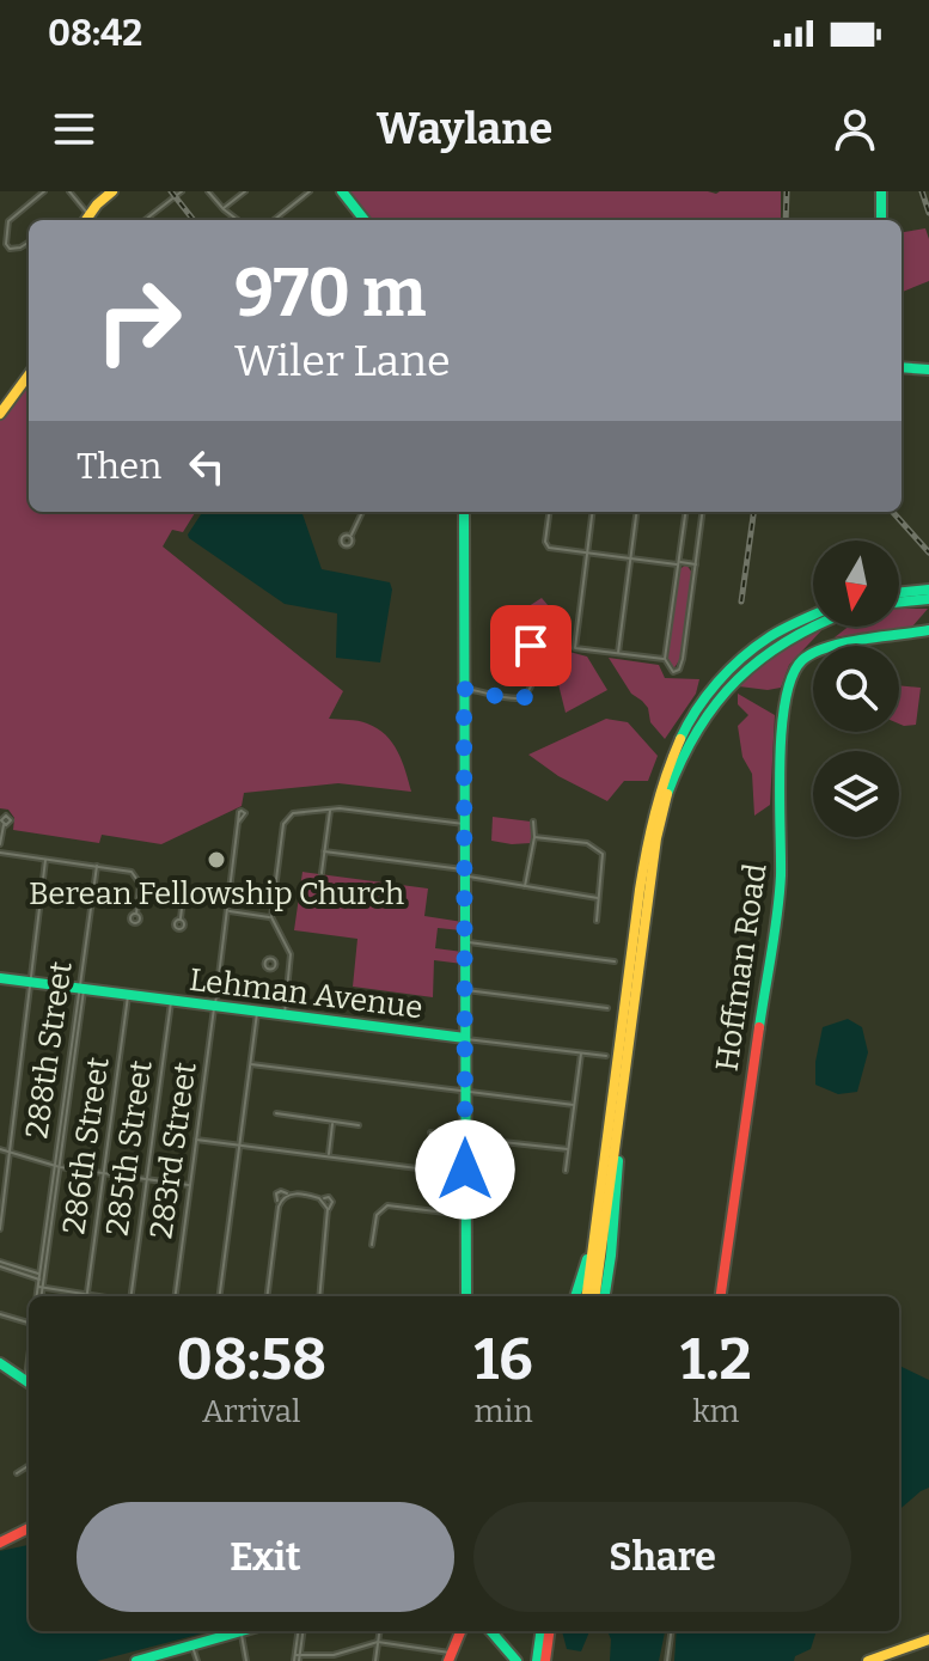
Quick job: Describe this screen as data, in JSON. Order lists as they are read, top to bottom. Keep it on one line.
{"streets":{"main road":["Hoffman Road","Lehman Avenue"],"street":["288th Street","286th Street","285th Street","283rd Street"]},"crossings":[["Lehman Avenue","288th Street"],["Lehman Avenue","286th Street"],["Lehman Avenue","285th Street"],["Lehman Avenue","283rd Street"]],"places":["Berean Fellowship Church"],"north":"bottom","page":{"status":"08:42","header":"Waylane","turn":["970 m","Wiler Lane"],"then":"Then","eta":["08:58","Arrival","16","min","1.2","km"],"buttons":["Exit","Share"]}}
